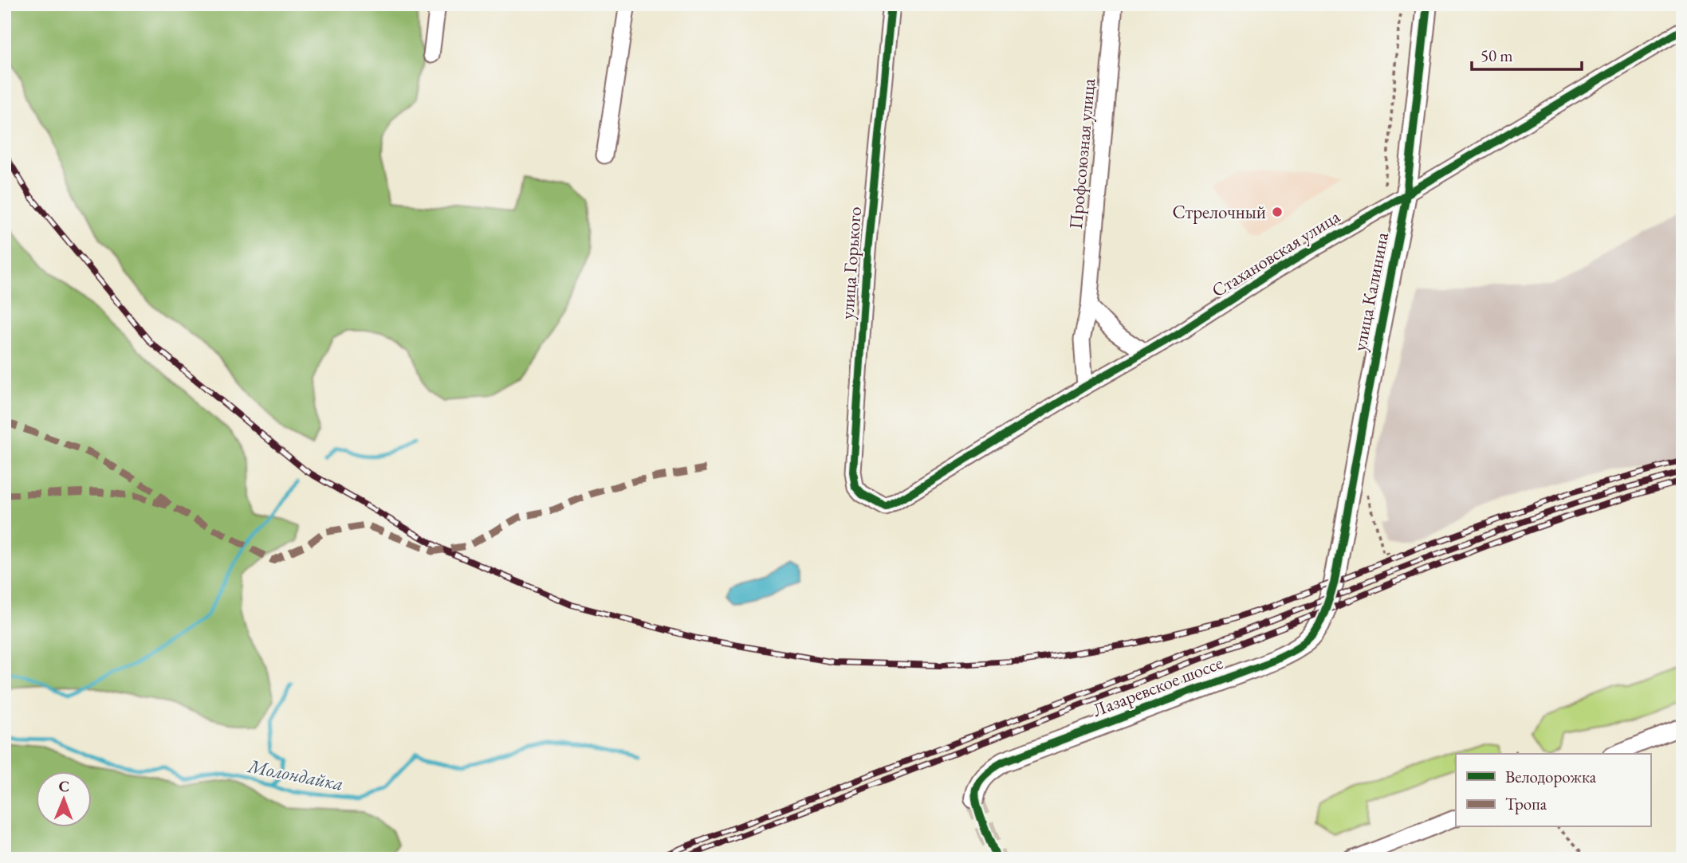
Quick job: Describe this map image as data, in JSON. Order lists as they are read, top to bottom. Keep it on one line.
{"streets":{"street":["Профсоюзная улица","Стахановская улица","улица Горького","улица Калинина","Лазаревское шоссе"]},"crossings":[["Профсоюзная улица","Стахановская улица"],["Стахановская улица","улица Горького"],["Стахановская улица","улица Калинина"],["улица Калинина","Лазаревское шоссе"]],"water":["Молондайка"],"places":["Стрелочный"],"legend":["Велодорожка","Тропа"],"scale_bar":"50 m","north":"top"}
